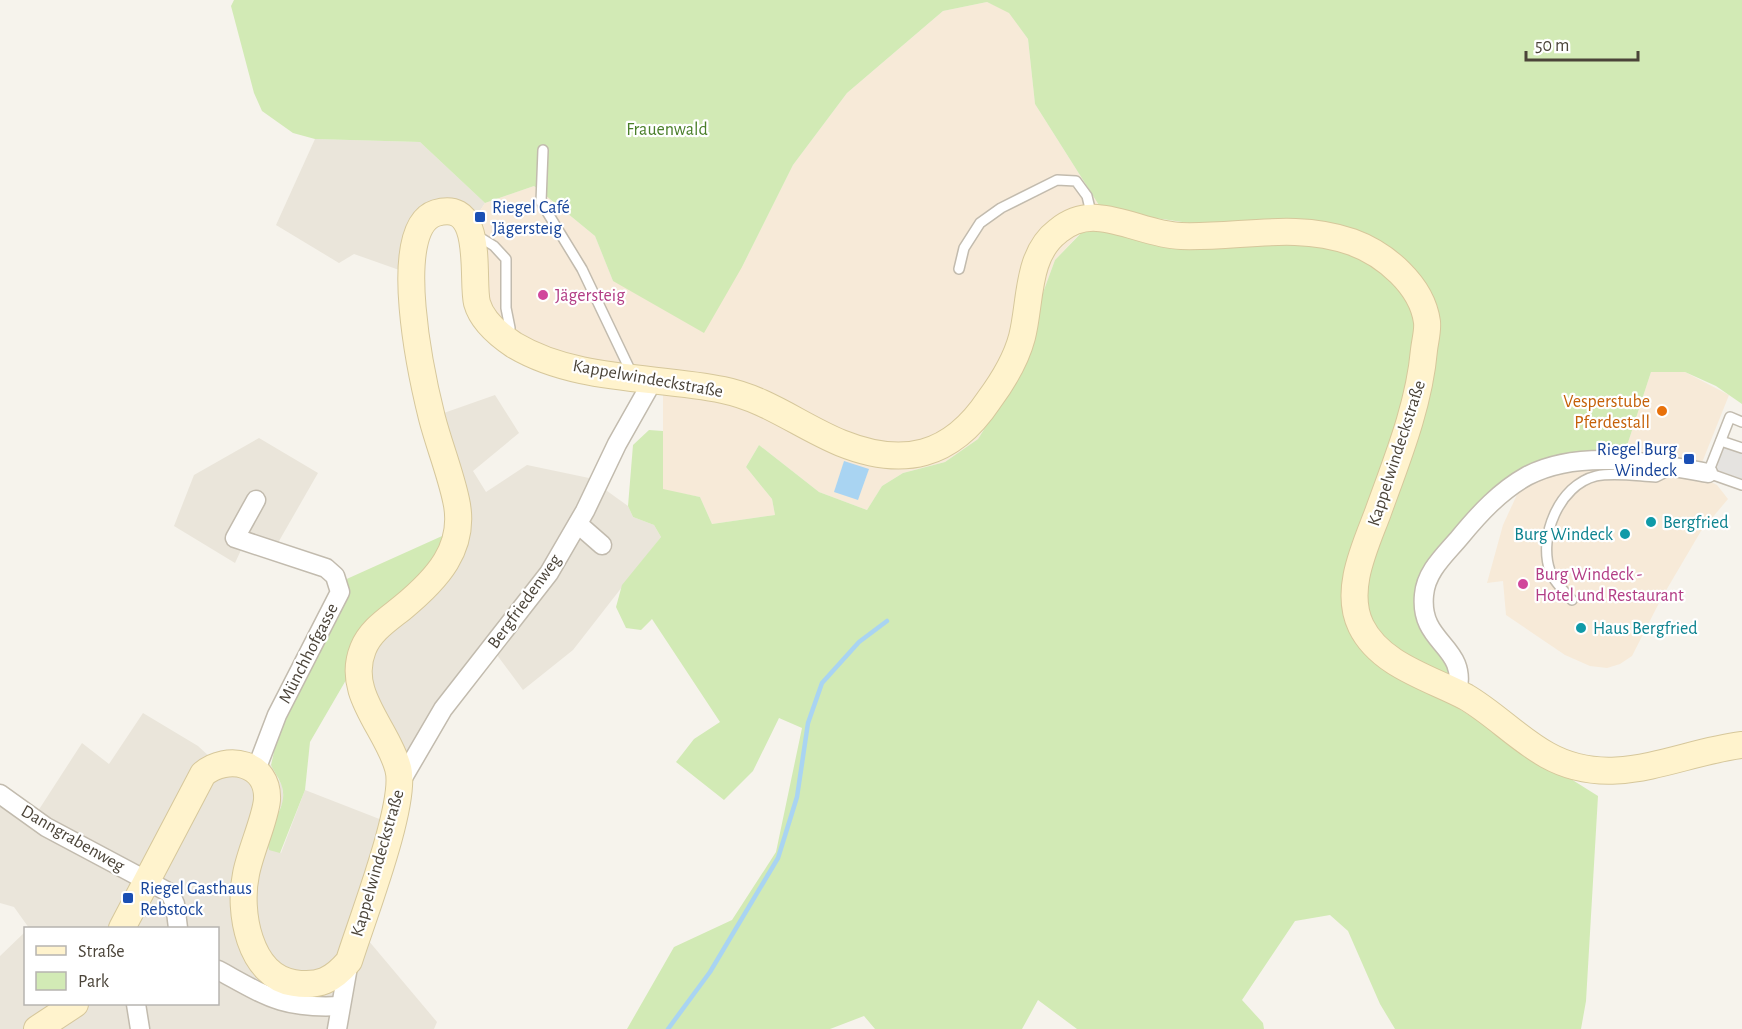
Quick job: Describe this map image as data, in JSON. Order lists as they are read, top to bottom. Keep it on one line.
{"streets":{"street":["Kappelwindeckstraße","Bergfriedenweg","Münchhofgasse","Danngrabenweg"]},"crossings":[["Kappelwindeckstraße","Bergfriedenweg"],["Kappelwindeckstraße","Münchhofgasse"]],"parks":["Frauenwald"],"places":{"transit":["Riegel Café Jägersteig","Riegel Burg Windeck","Riegel Gasthaus Rebstock"],"other":["Jägersteig","Vesperstube Pferdestall","Bergfried","Burg Windeck","Burg Windeck - Hotel und Restaurant","Haus Bergfried"]},"legend":["Straße","Park"],"scale_bar":"50 m"}
